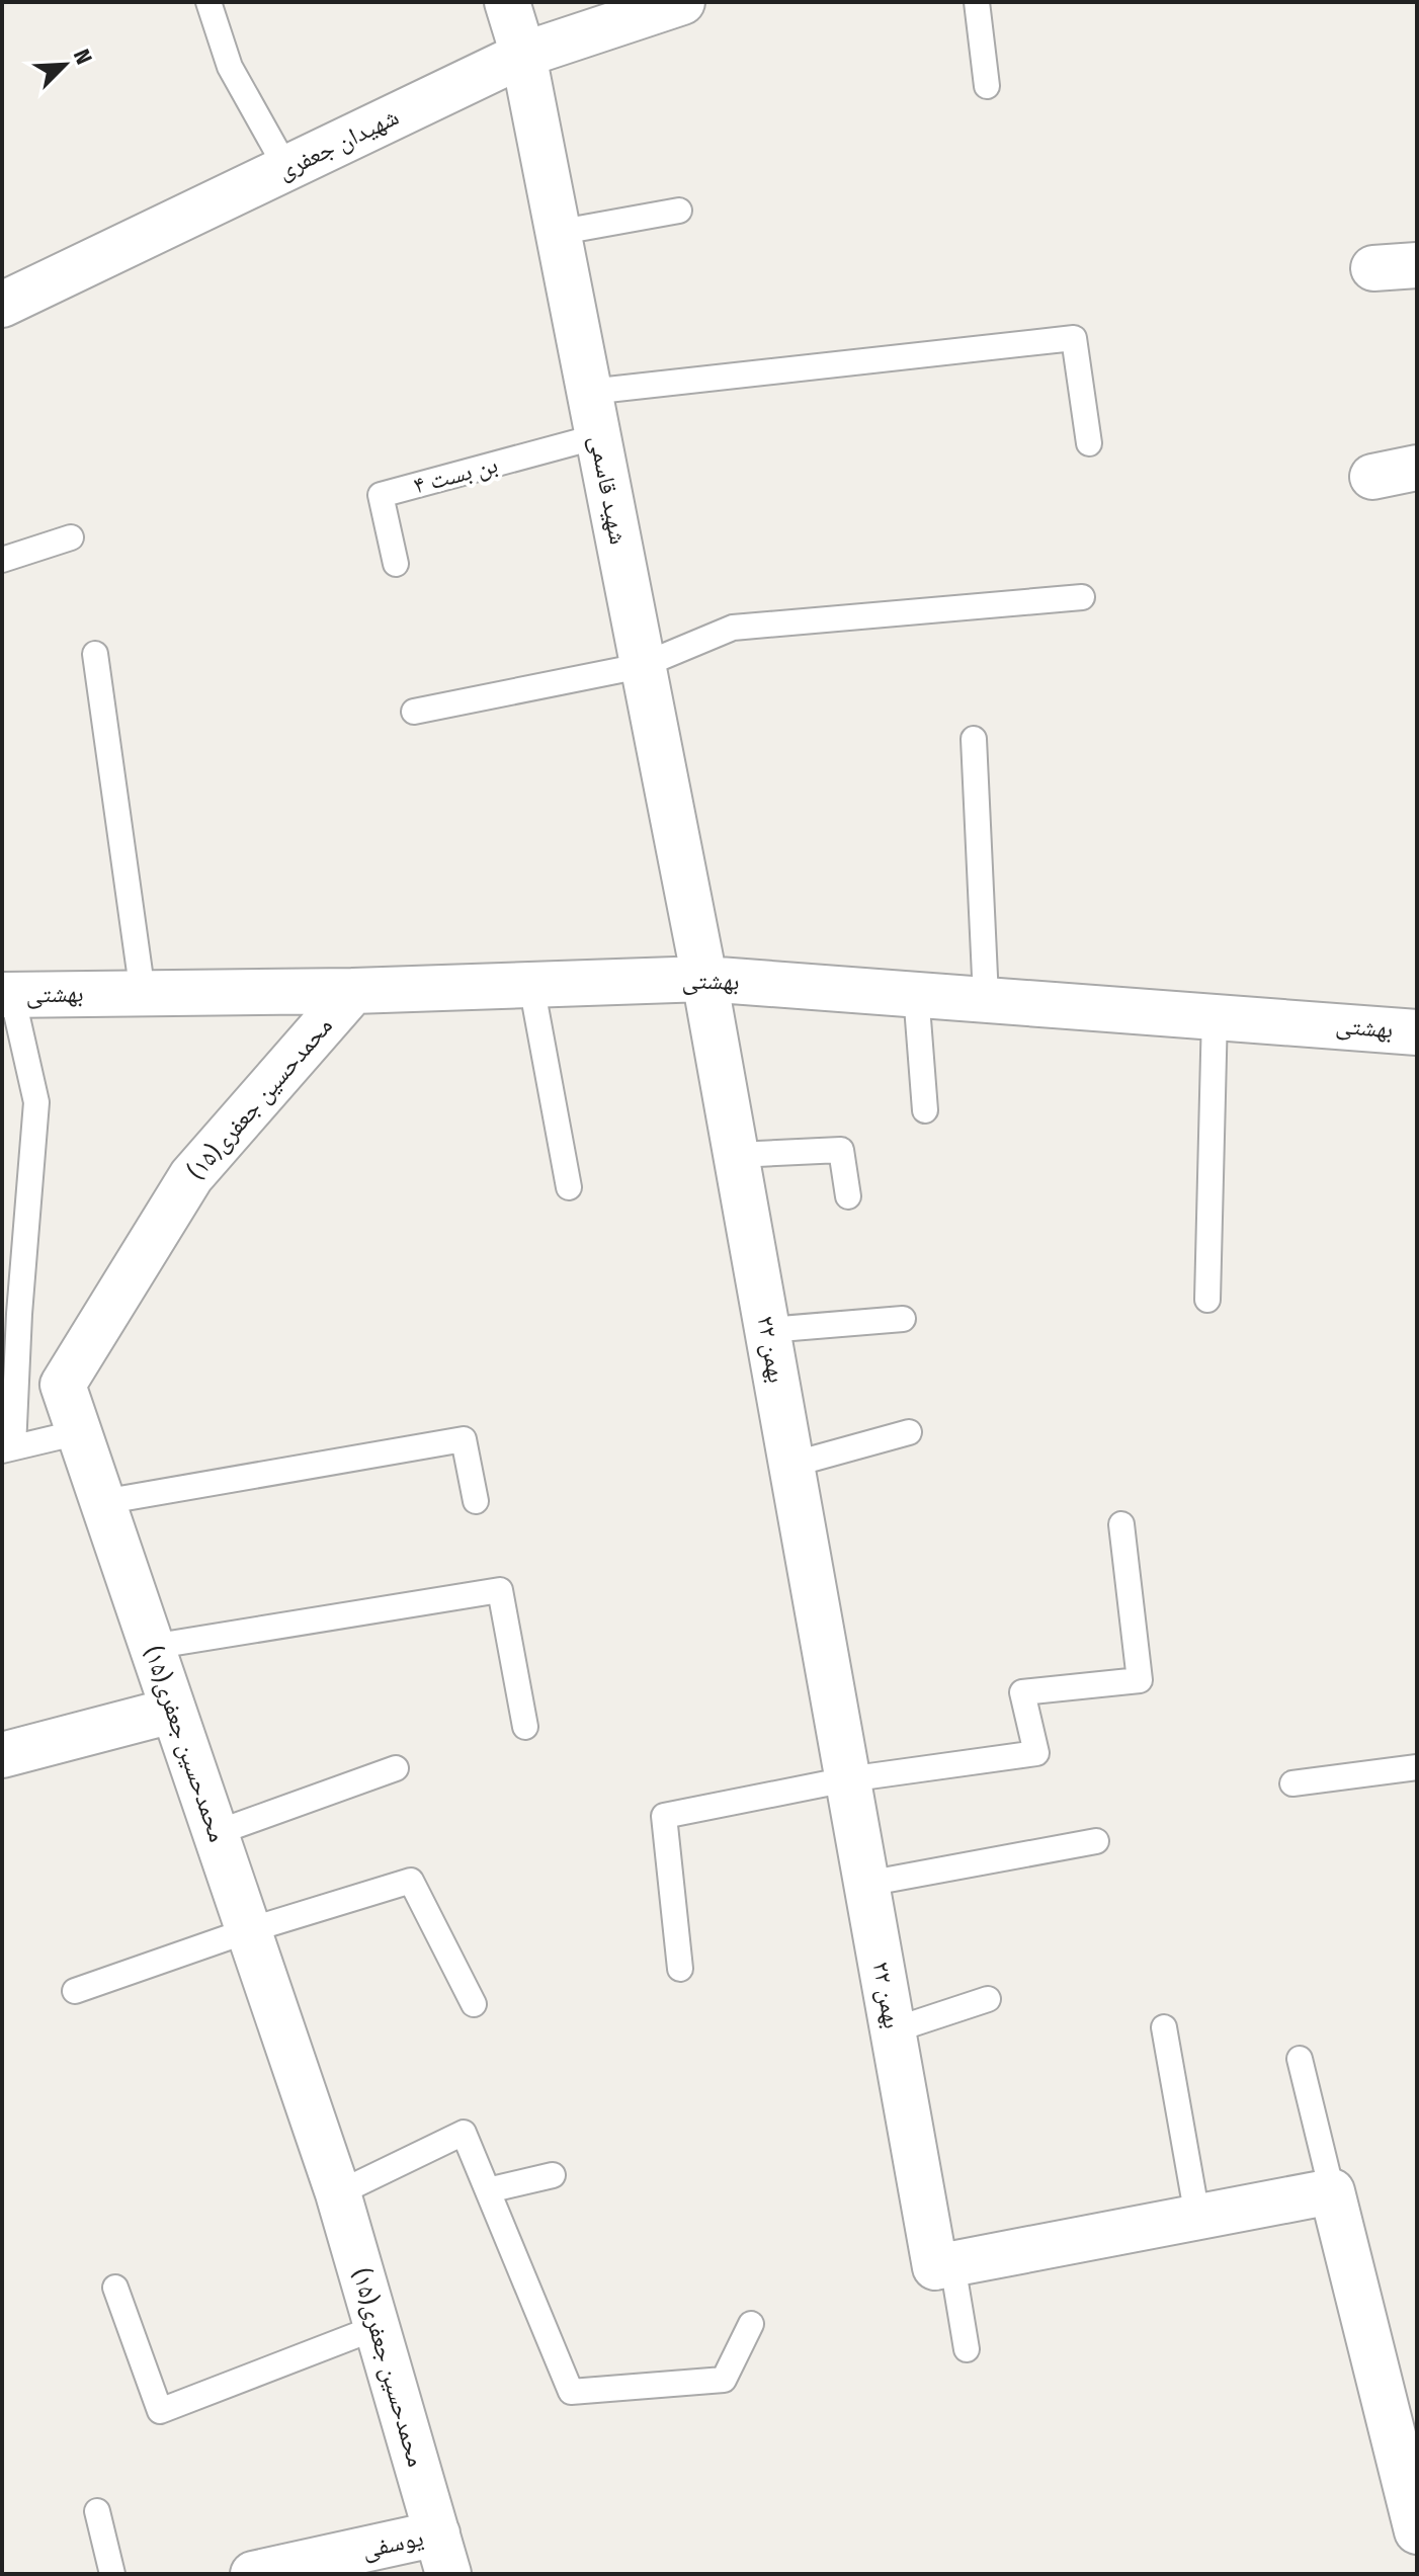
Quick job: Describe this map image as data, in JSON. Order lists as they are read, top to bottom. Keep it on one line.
{"streets":{"street":["شهیدان جعفری","شهید قاسمی","بهشتی","محمدحسین جعفری(۱۵)","۲۲ بهمن","یوسفی"],"lane":["بن بست ۴"]},"crossings":[["شهیدان جعفری","شهید قاسمی"],["بن بست ۴","شهید قاسمی"],["شهید قاسمی","بهشتی"],["شهید قاسمی","۲۲ بهمن"],["بهشتی","محمدحسین جعفری(۱۵)"],["بهشتی","۲۲ بهمن"],["محمدحسین جعفری(۱۵)","یوسفی"]],"north":"top right"}
